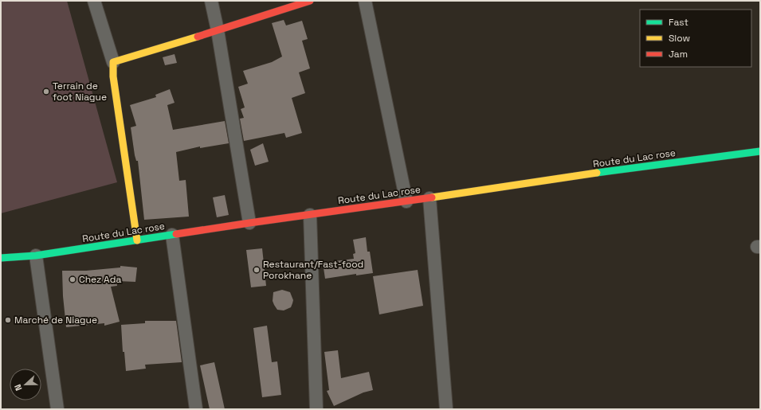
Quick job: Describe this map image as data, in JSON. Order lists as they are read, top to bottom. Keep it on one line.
{"streets":{"main road":["Route du Lac rose"]},"places":["Terrain de foot Niague","Restaurant/Fast-food Porokhane","Chez Ada","Marché de Niague"],"legend":["Fast","Slow","Jam"],"north":"left"}
